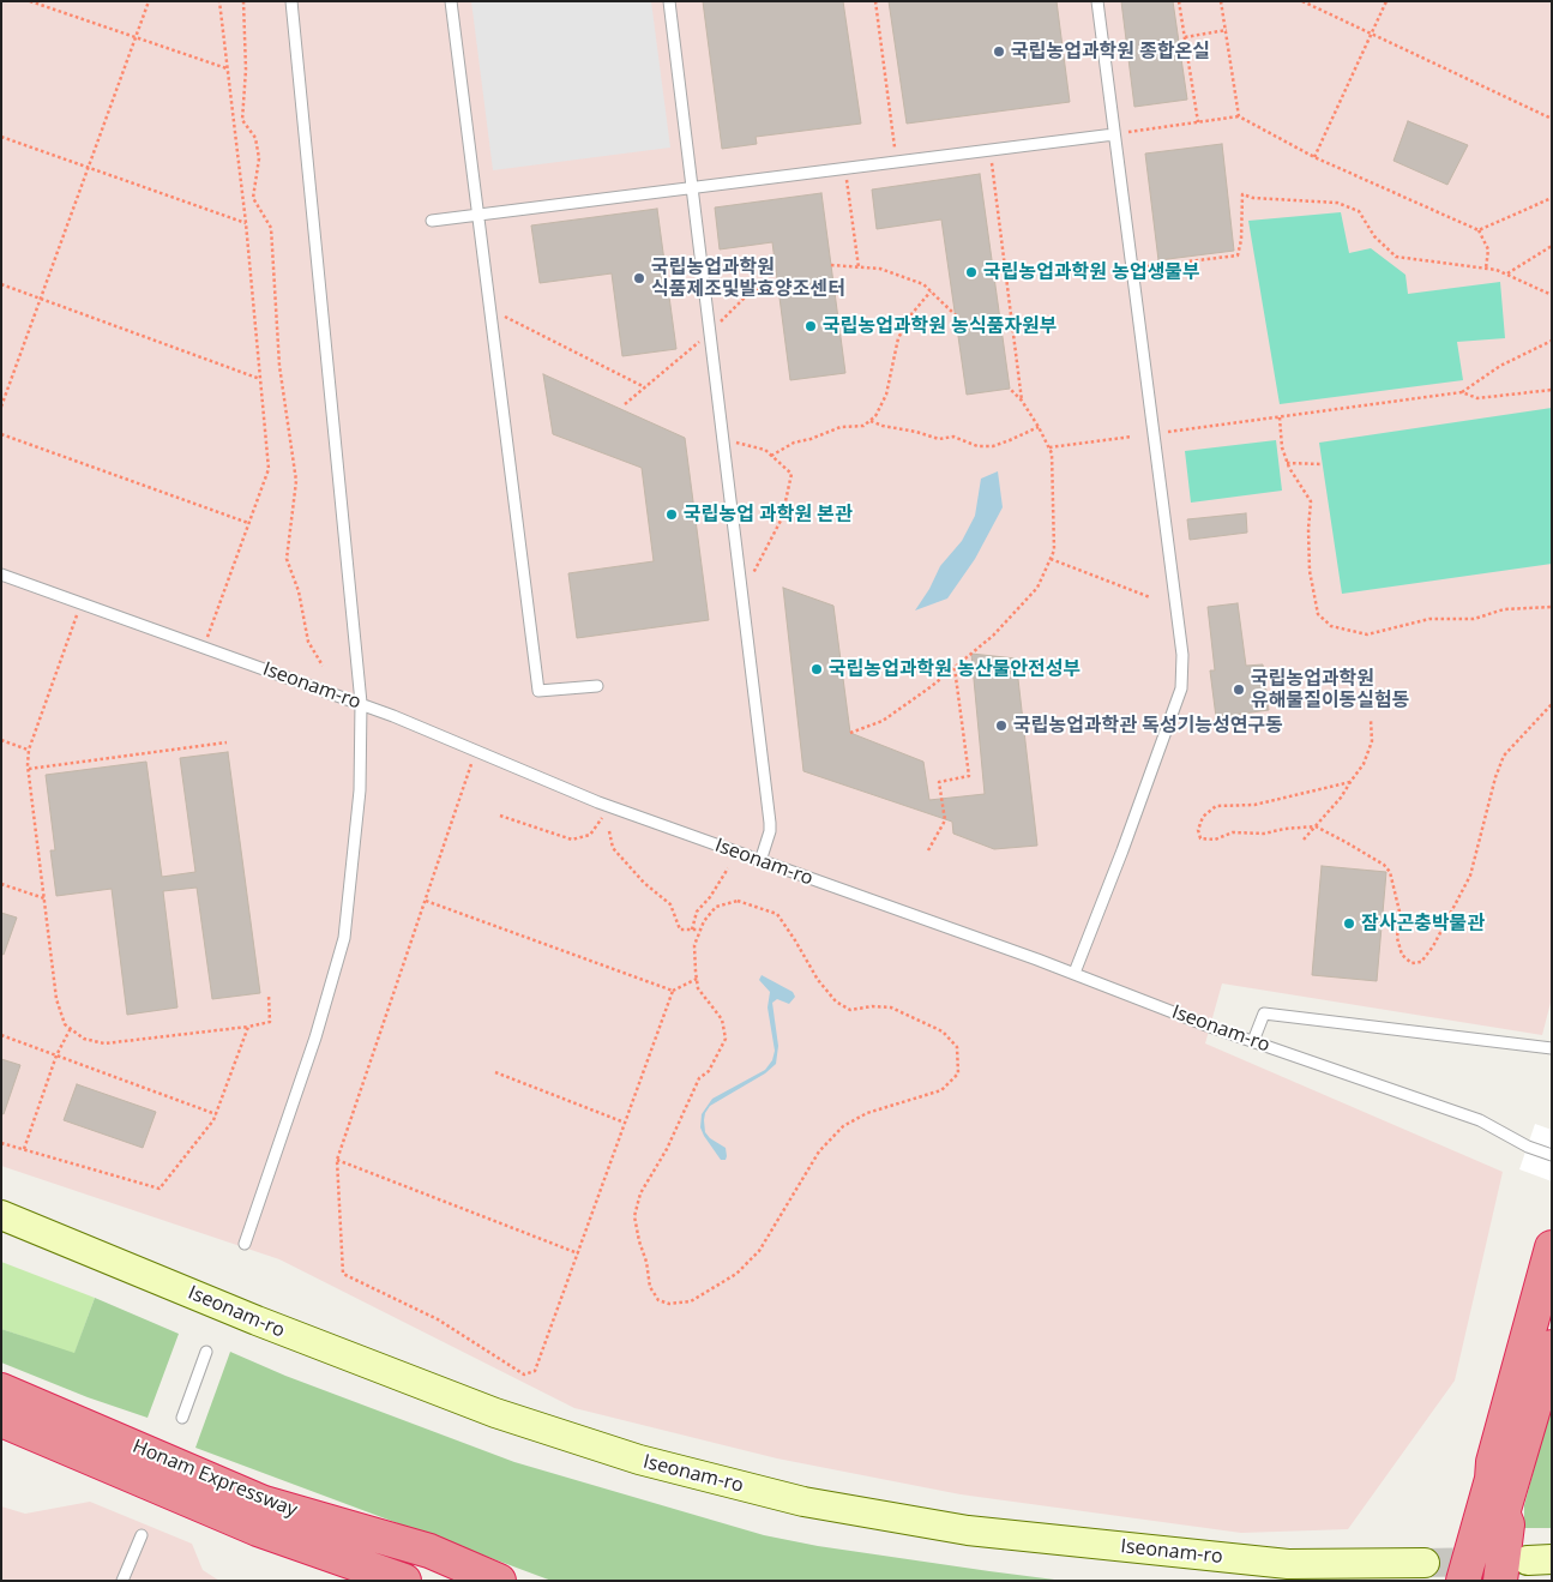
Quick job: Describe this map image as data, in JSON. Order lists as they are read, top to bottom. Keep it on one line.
{"streets":{"highway":["Honam Expressway"],"main road":["Iseonam-ro"]},"places":["국립농업과학원 종합온실","국립농업과학원 농업생물부","국립농업과학원 식품제조및발효양조센터","국립농업과학원 농식품자원부","국립농업 과학원 본관","국립농업과학원 농산물안전성부","국립농업과학원 유해물질이동실험동","국립농업과학관 독성기능성연구동","잠사곤충박물관"]}
